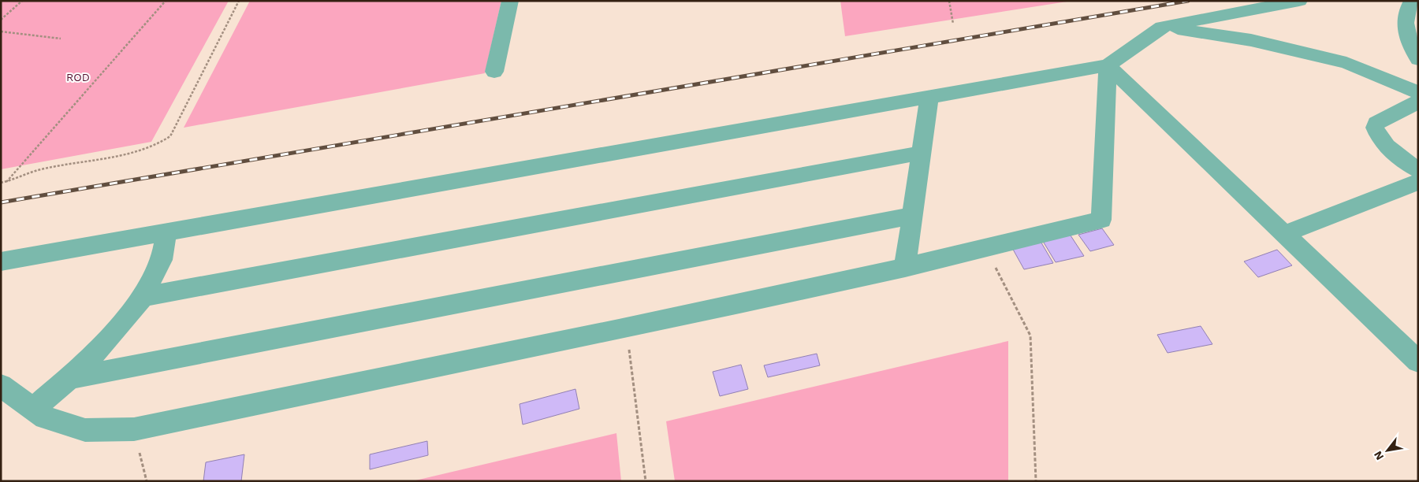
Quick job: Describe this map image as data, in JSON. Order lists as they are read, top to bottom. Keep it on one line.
{"parks":["ROD"],"north":"bottom left"}
